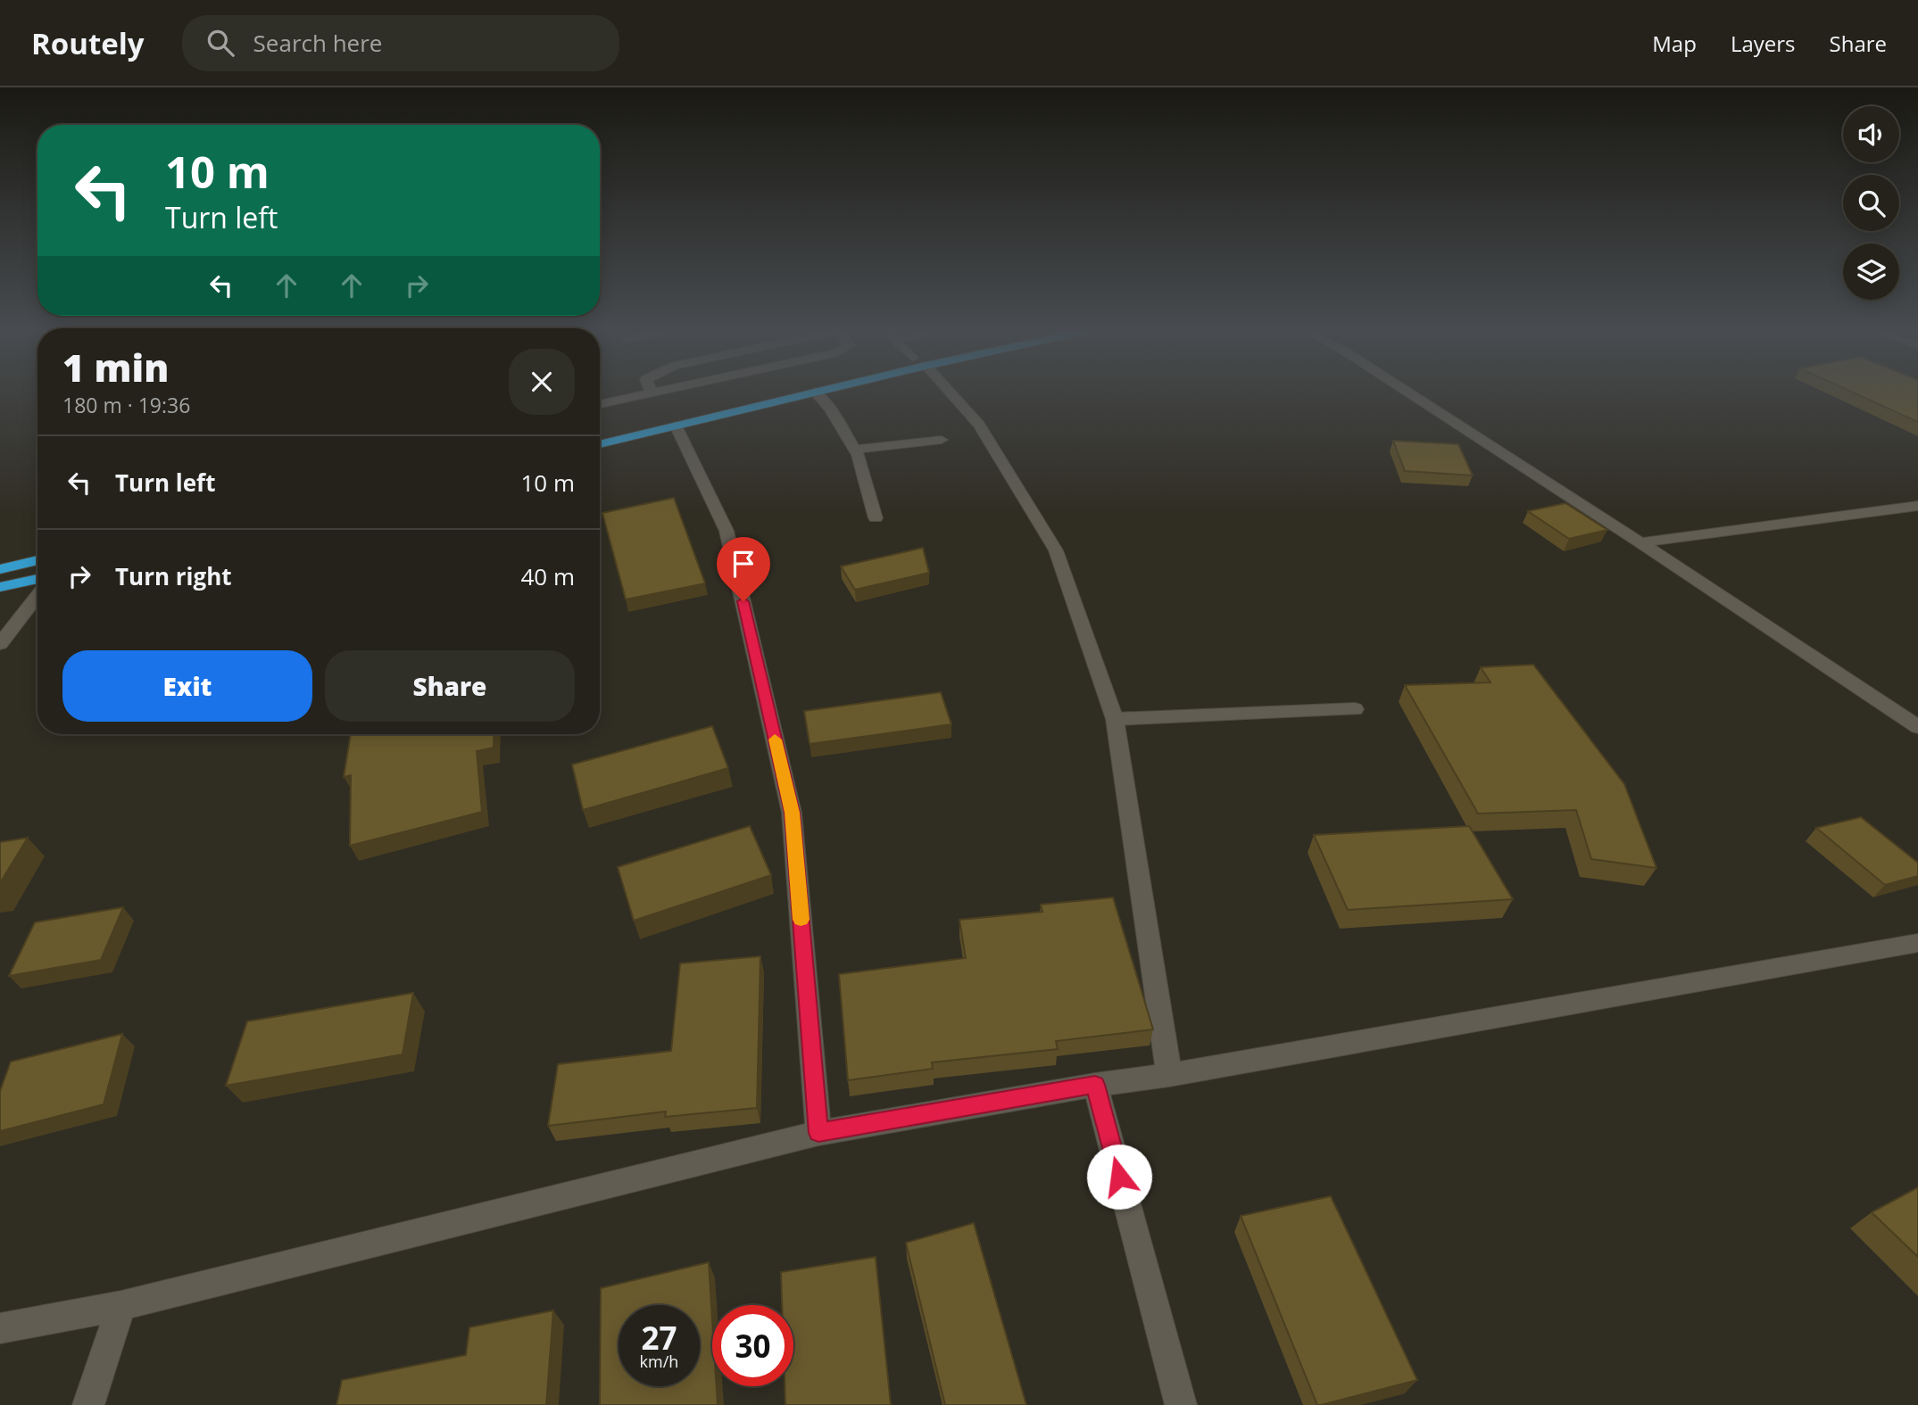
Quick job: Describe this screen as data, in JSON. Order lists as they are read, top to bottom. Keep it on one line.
{"page":{"header":"Routely","search":"Search here","nav":["Map","Layers","Share"],"turn":["10 m","Turn left"],"heading":["1 min","180 m · 19:36"],"list":[{"name":"Turn left","value":"10 m"},{"name":"Turn right","value":"40 m"}],"buttons":["Exit","Share"],"speed":"27 km/h","limit":"30"}}
